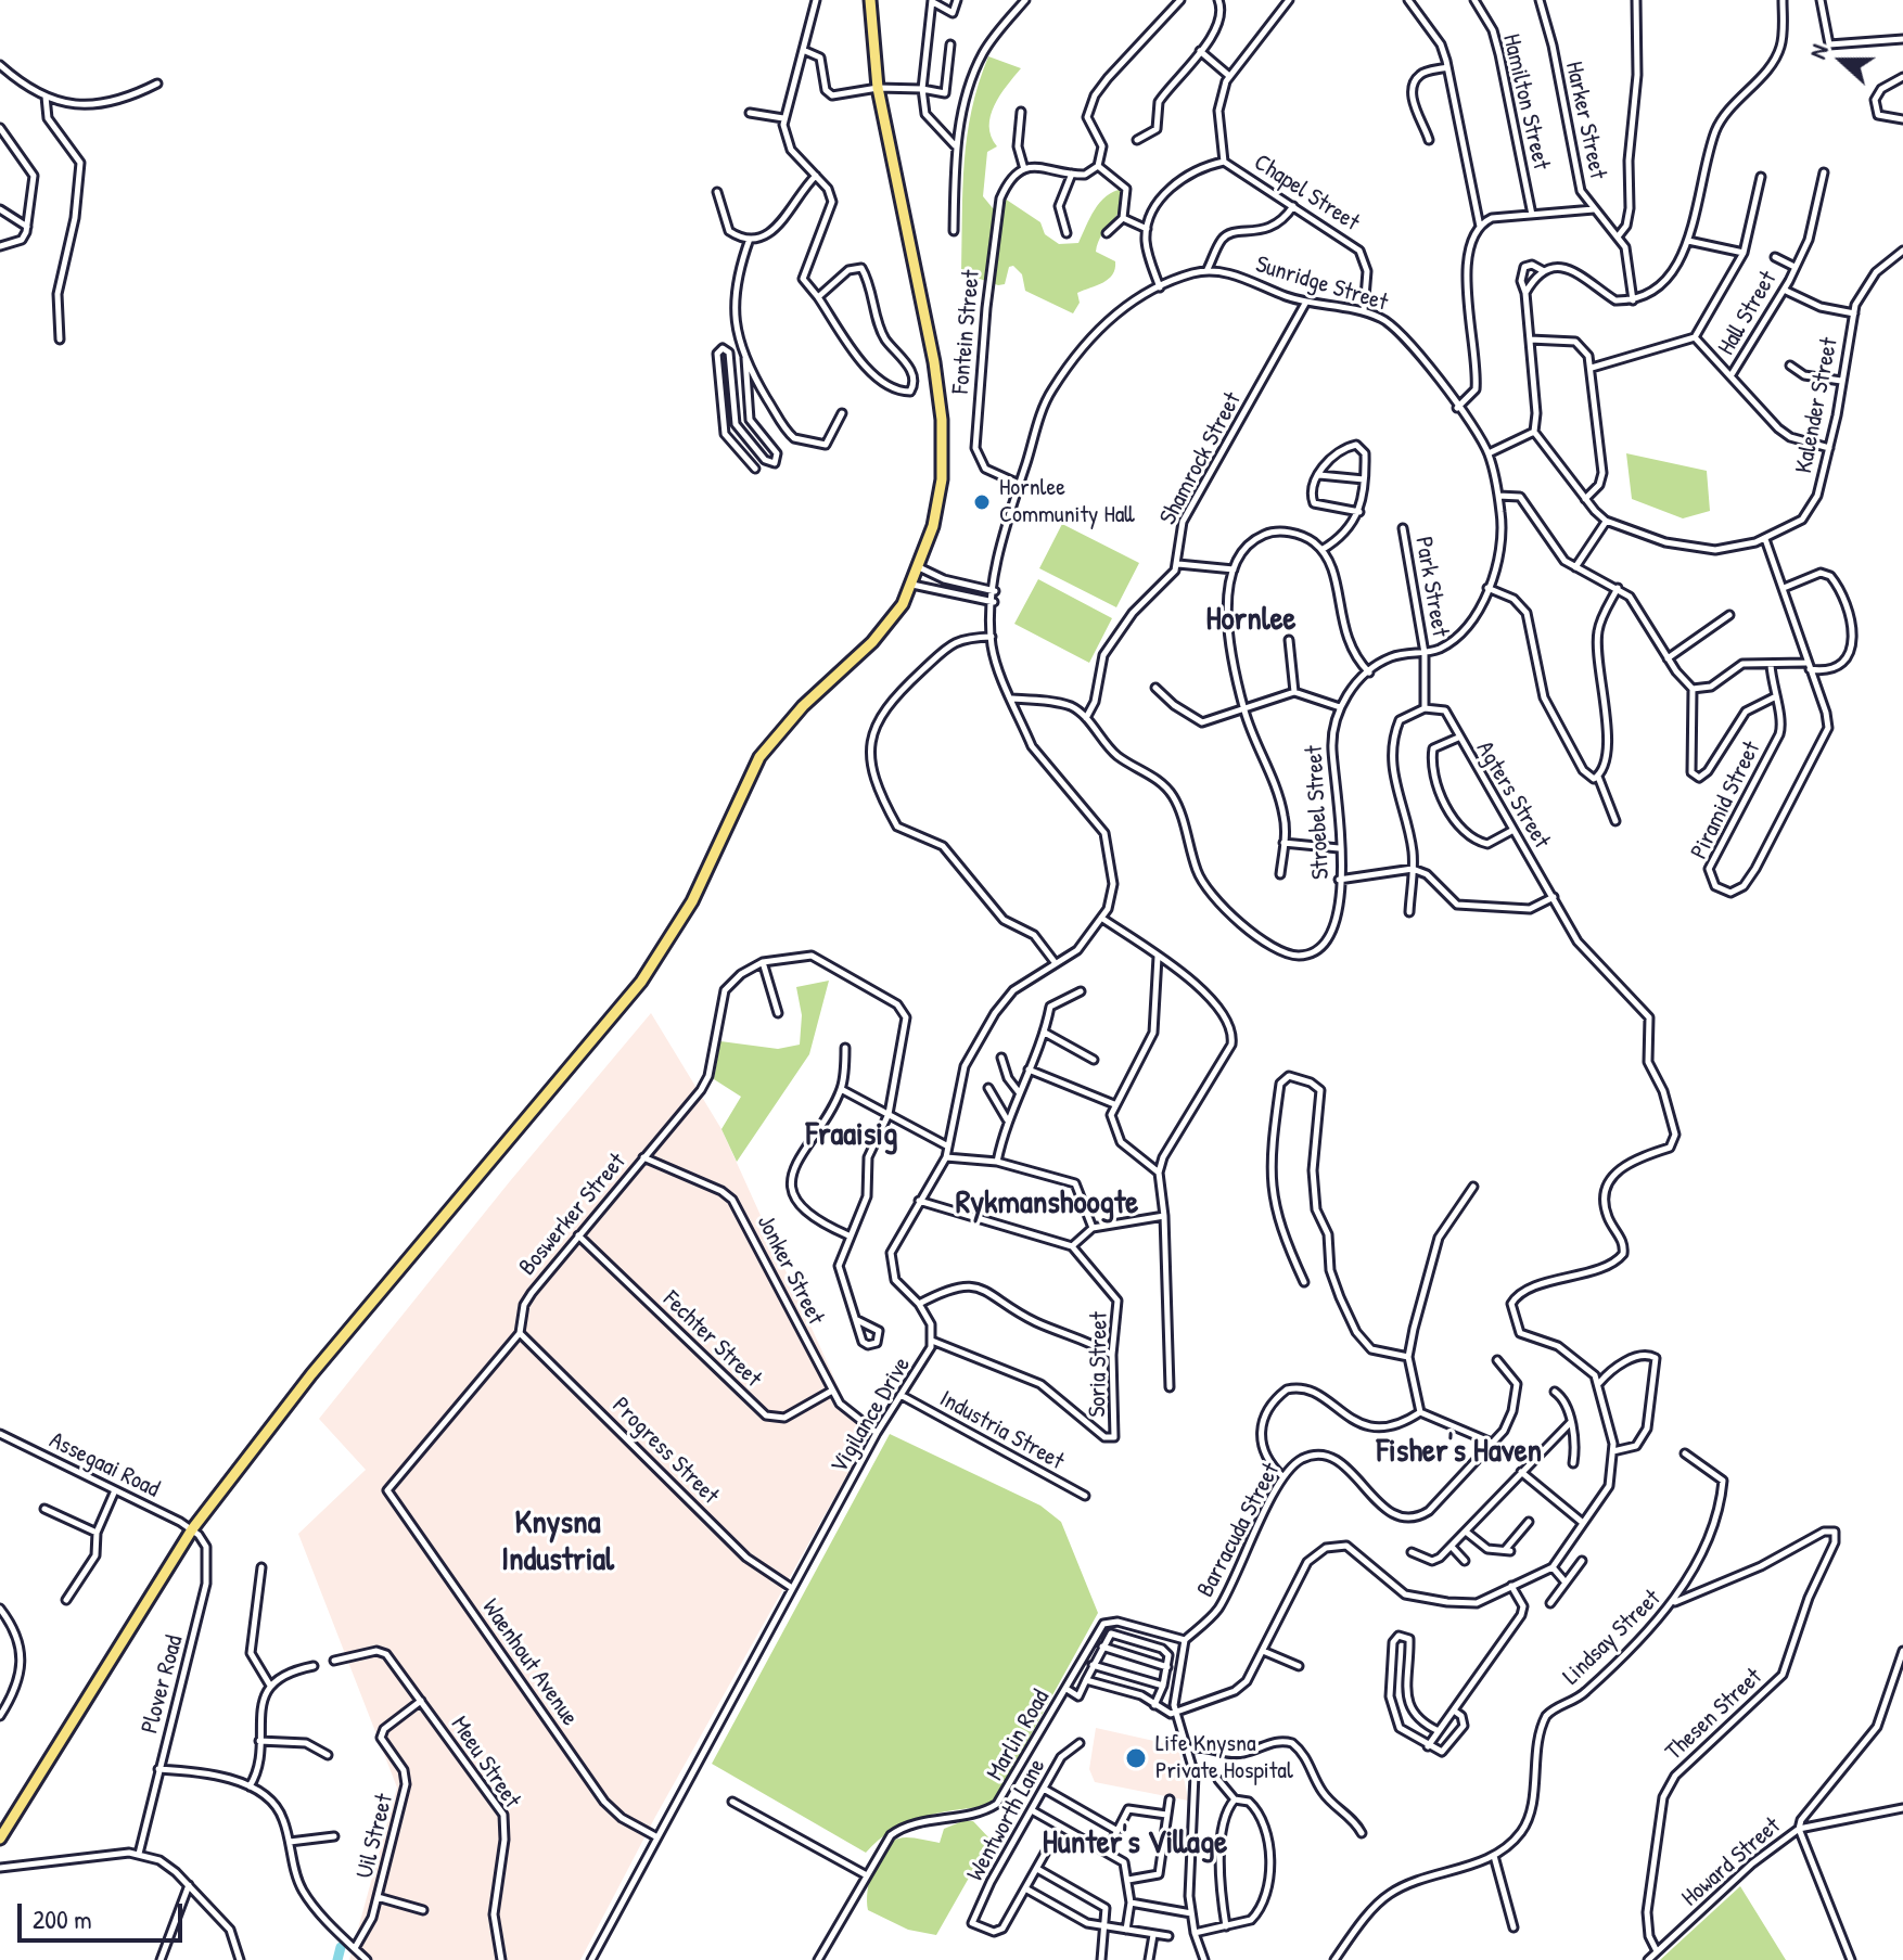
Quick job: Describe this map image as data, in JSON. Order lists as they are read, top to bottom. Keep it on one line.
{"streets":{"street":["Hamilton Street","Harker Street","Chapel Street","Sunridge Street","Hall Street","Fontein Street","Kalender Street","Shamrock Street","Park Street","Agters Street","Piramid Street","Stroebel Street","Boswerker Street","Jonker Street","Fechter Street","Soria Street","Vigilance Drive","Industria Street","Progress Street","Assegaai Road","Barracuda Street","Lindsay Street","Waenhout Avenue","Plover Road","Thesen Street","Marlin Road","Meeu Street","Wentworth Lane","Uil Street","Howard Street"]},"crossings":[["Chapel Street","Sunridge Street"],["Sunridge Street","Shamrock Street"],["Sunridge Street","Park Street"],["Shamrock Street","Stroebel Street"],["Park Street","Agters Street"],["Stroebel Street","Vigilance Drive"],["Boswerker Street","Jonker Street"],["Boswerker Street","Fechter Street"],["Boswerker Street","Progress Street"],["Boswerker Street","Waenhout Avenue"],["Jonker Street","Fechter Street"],["Jonker Street","Vigilance Drive"],["Soria Street","Vigilance Drive"],["Vigilance Drive","Industria Street"],["Vigilance Drive","Progress Street"],["Vigilance Drive","Waenhout Avenue"],["Assegaai Road","Plover Road"],["Barracuda Street","Marlin Road"],["Lindsay Street","Thesen Street"],["Thesen Street","Howard Street"],["Meeu Street","Uil Street"]],"districts":["Hornlee","Fraaisig","Rykmanshoogte","Fisher's Haven","Knysna Industrial","Hunter's Village"],"places":["Hornlee Community Hall","Life Knysna Private Hospital"],"scale_bar":"200 m","north":"left"}
